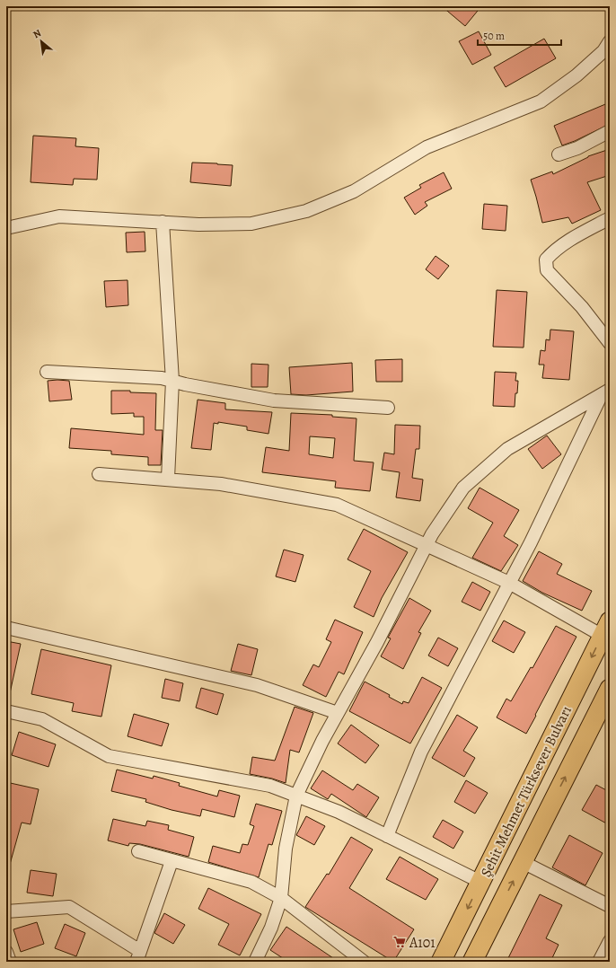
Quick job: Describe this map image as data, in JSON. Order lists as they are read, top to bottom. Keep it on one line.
{"streets":{"highway":["Şehit Mehmet Türksever Bulvarı"]},"places":{"supermarket":["A101"]},"scale_bar":"50 m","north":"top left"}
